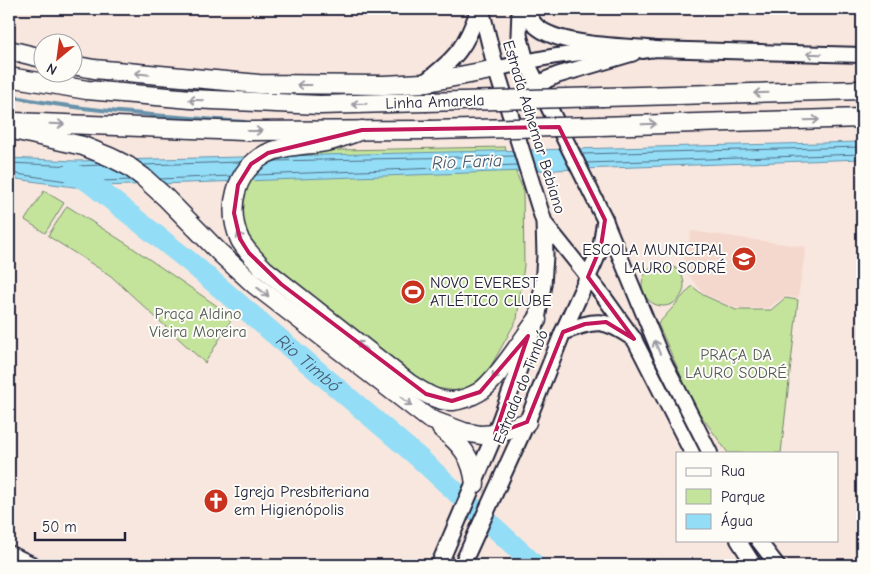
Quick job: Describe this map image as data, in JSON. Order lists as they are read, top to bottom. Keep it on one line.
{"streets":{"highway":["Linha Amarela"],"main road":["Estrada Adhemar Bebiano","Estrada do Timbó"]},"crossings":[["Estrada Adhemar Bebiano","Estrada do Timbó"]],"water":["Rio Faria","Rio Timbó"],"parks":["Praça Aldino Vieira Moreira","PRAÇA DA LAURO SODRÉ"],"places":{"school or university":["ESCOLA MUNICIPAL LAURO SODRÉ"],"sports":["NOVO EVEREST ATLÉTICO CLUBE"],"church":["Igreja Presbiteriana em Higienópolis"]},"legend":["Rua","Parque","Água"],"scale_bar":"50 m","north":"bottom left"}
